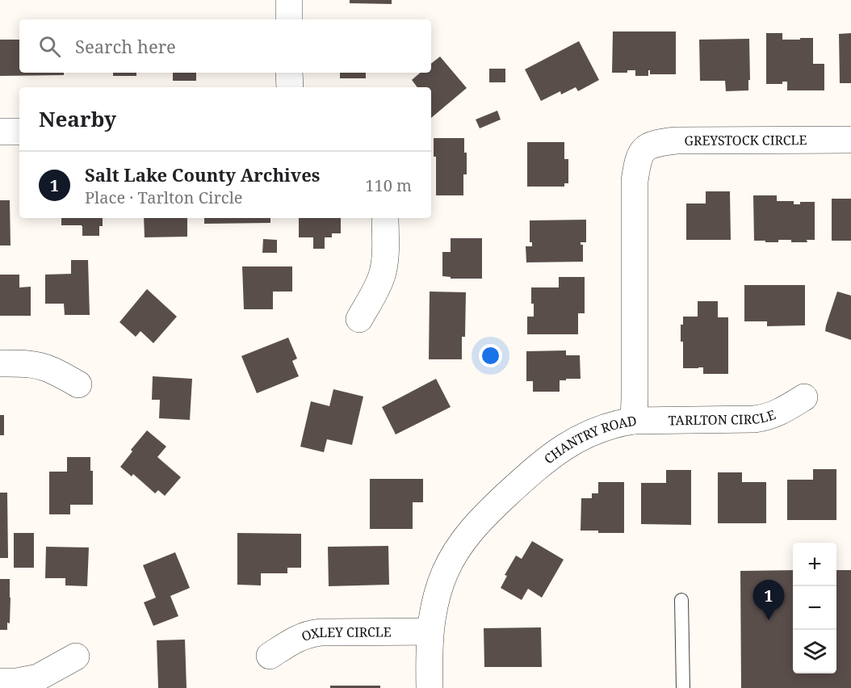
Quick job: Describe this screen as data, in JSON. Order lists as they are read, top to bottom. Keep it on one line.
{"streets":{"street":["GREYSTOCK CIRCLE","TARLTON CIRCLE","CHANTRY ROAD","OXLEY CIRCLE"]},"crossings":[["GREYSTOCK CIRCLE","CHANTRY ROAD"],["TARLTON CIRCLE","CHANTRY ROAD"],["CHANTRY ROAD","OXLEY CIRCLE"]],"page":{"search":"Search here","heading":"Nearby","list":[{"mark":"1","name":"Salt Lake County Archives","note":"Place · Tarlton Circle","value":"110 m"}],"map_buttons":["+","−"],"pins":"1"}}
